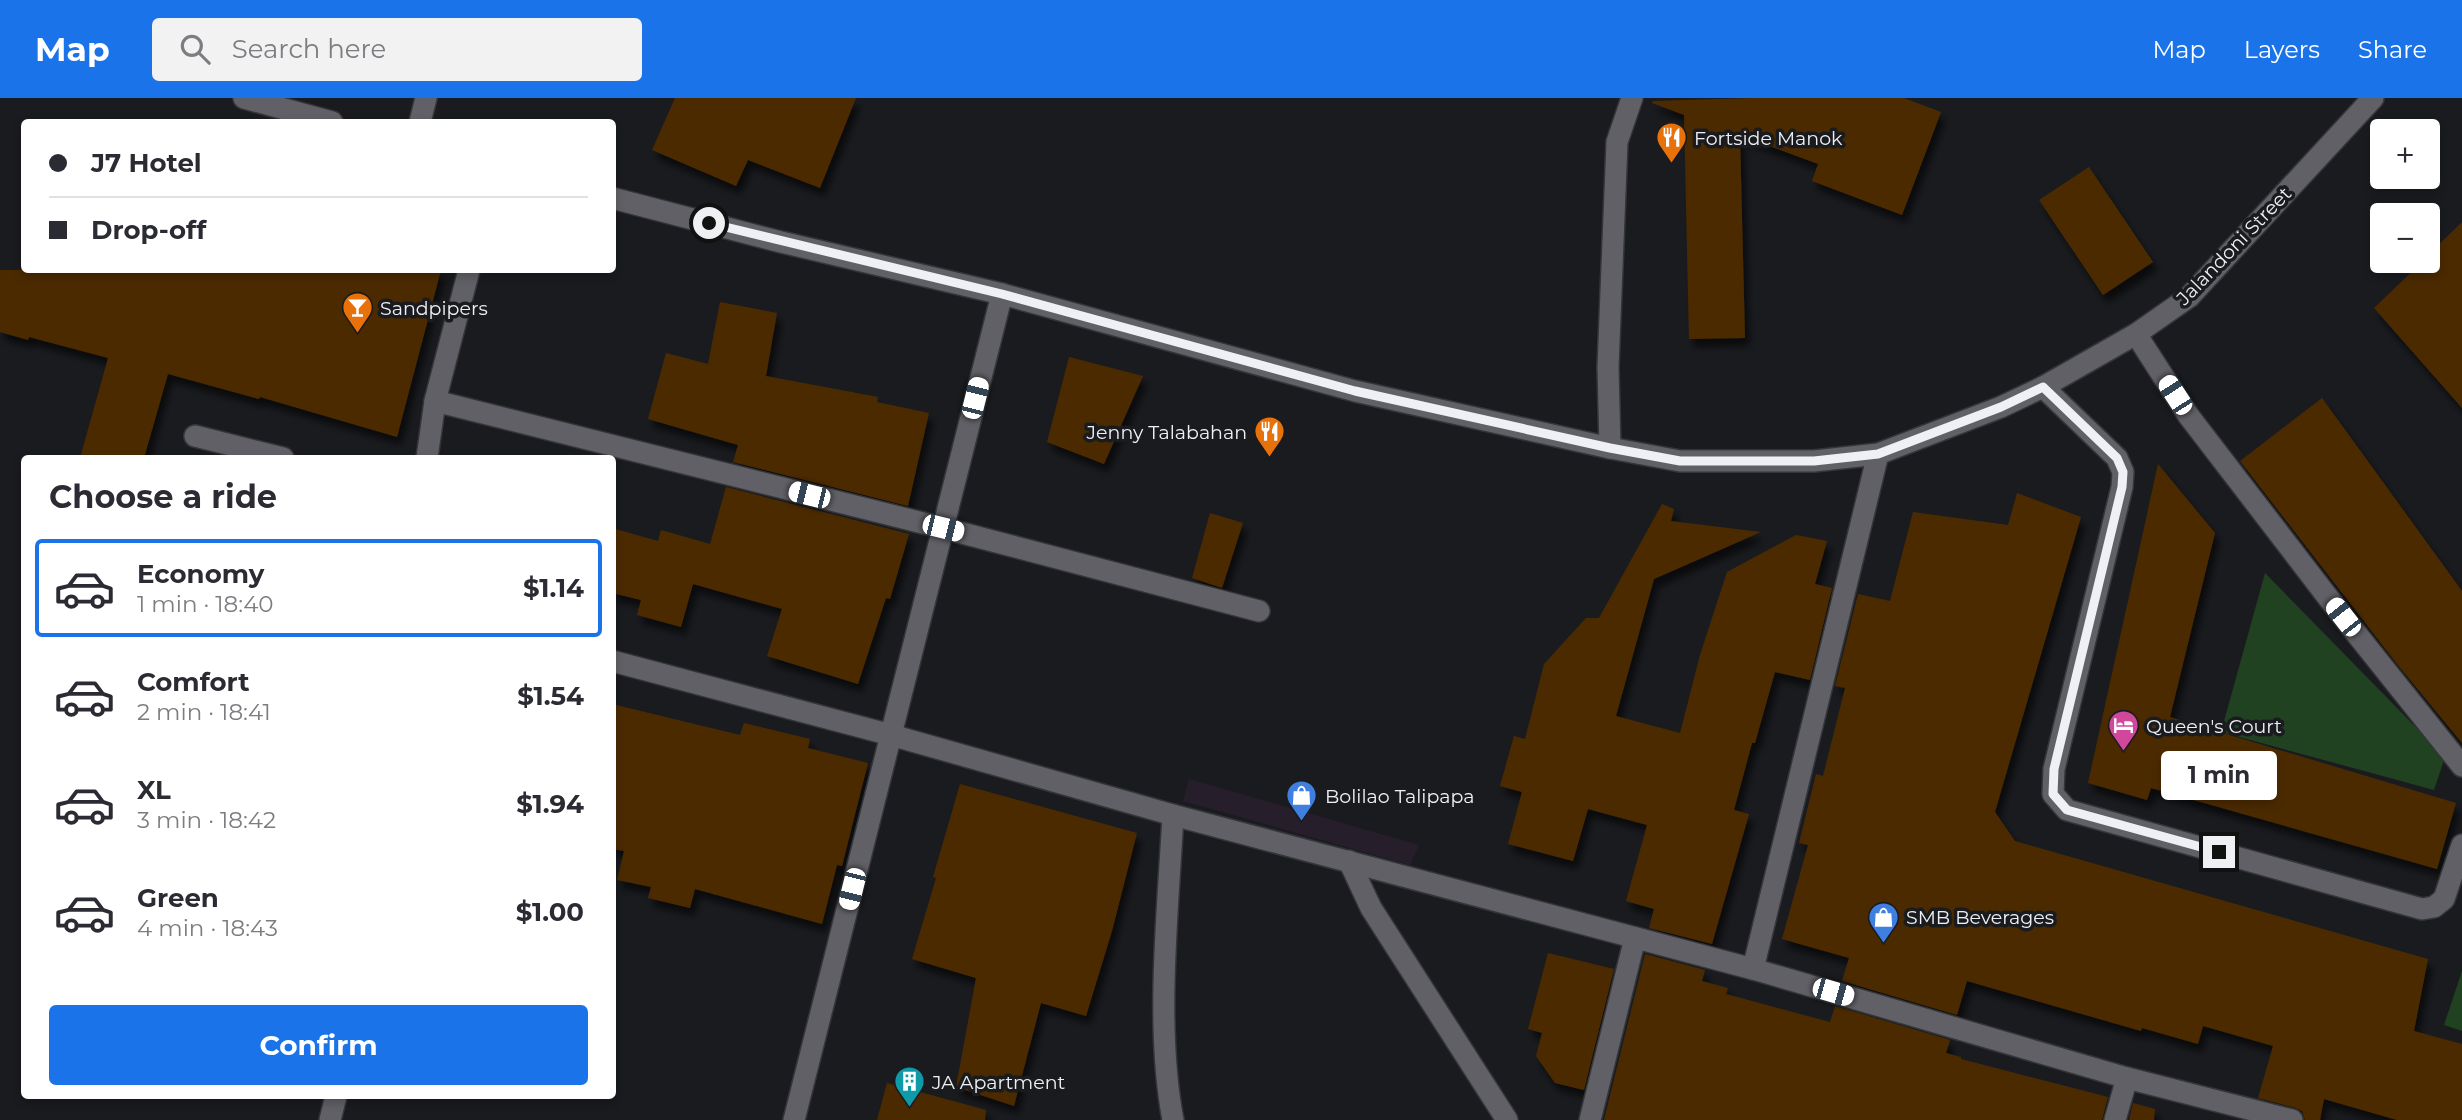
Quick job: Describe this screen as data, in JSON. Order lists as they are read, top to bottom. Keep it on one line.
{"streets":{"street":["Jalandoni Street"]},"places":{"restaurant":["Fortside Manok","Jenny Talabahan"],"bar":["Sandpipers"],"hotel":["Queen's Court"],"shop":["Bolilao Talipapa","SMB Beverages"],"building":["JA Apartment"]},"page":{"header":"Map","search":"Search here","nav":["Map","Layers","Share"],"map_buttons":["+","−"],"banner":["J7 Hotel","Drop-off"],"heading":"Choose a ride","list":[{"name":"Economy","note":"1 min · 18:40","value":"$1.14"},{"name":"Comfort","note":"2 min · 18:41","value":"$1.54"},{"name":"XL","note":"3 min · 18:42","value":"$1.94"},{"name":"Green","note":"4 min · 18:43","value":"$1.00"}],"bubble":"1 min","buttons":"Confirm"}}
